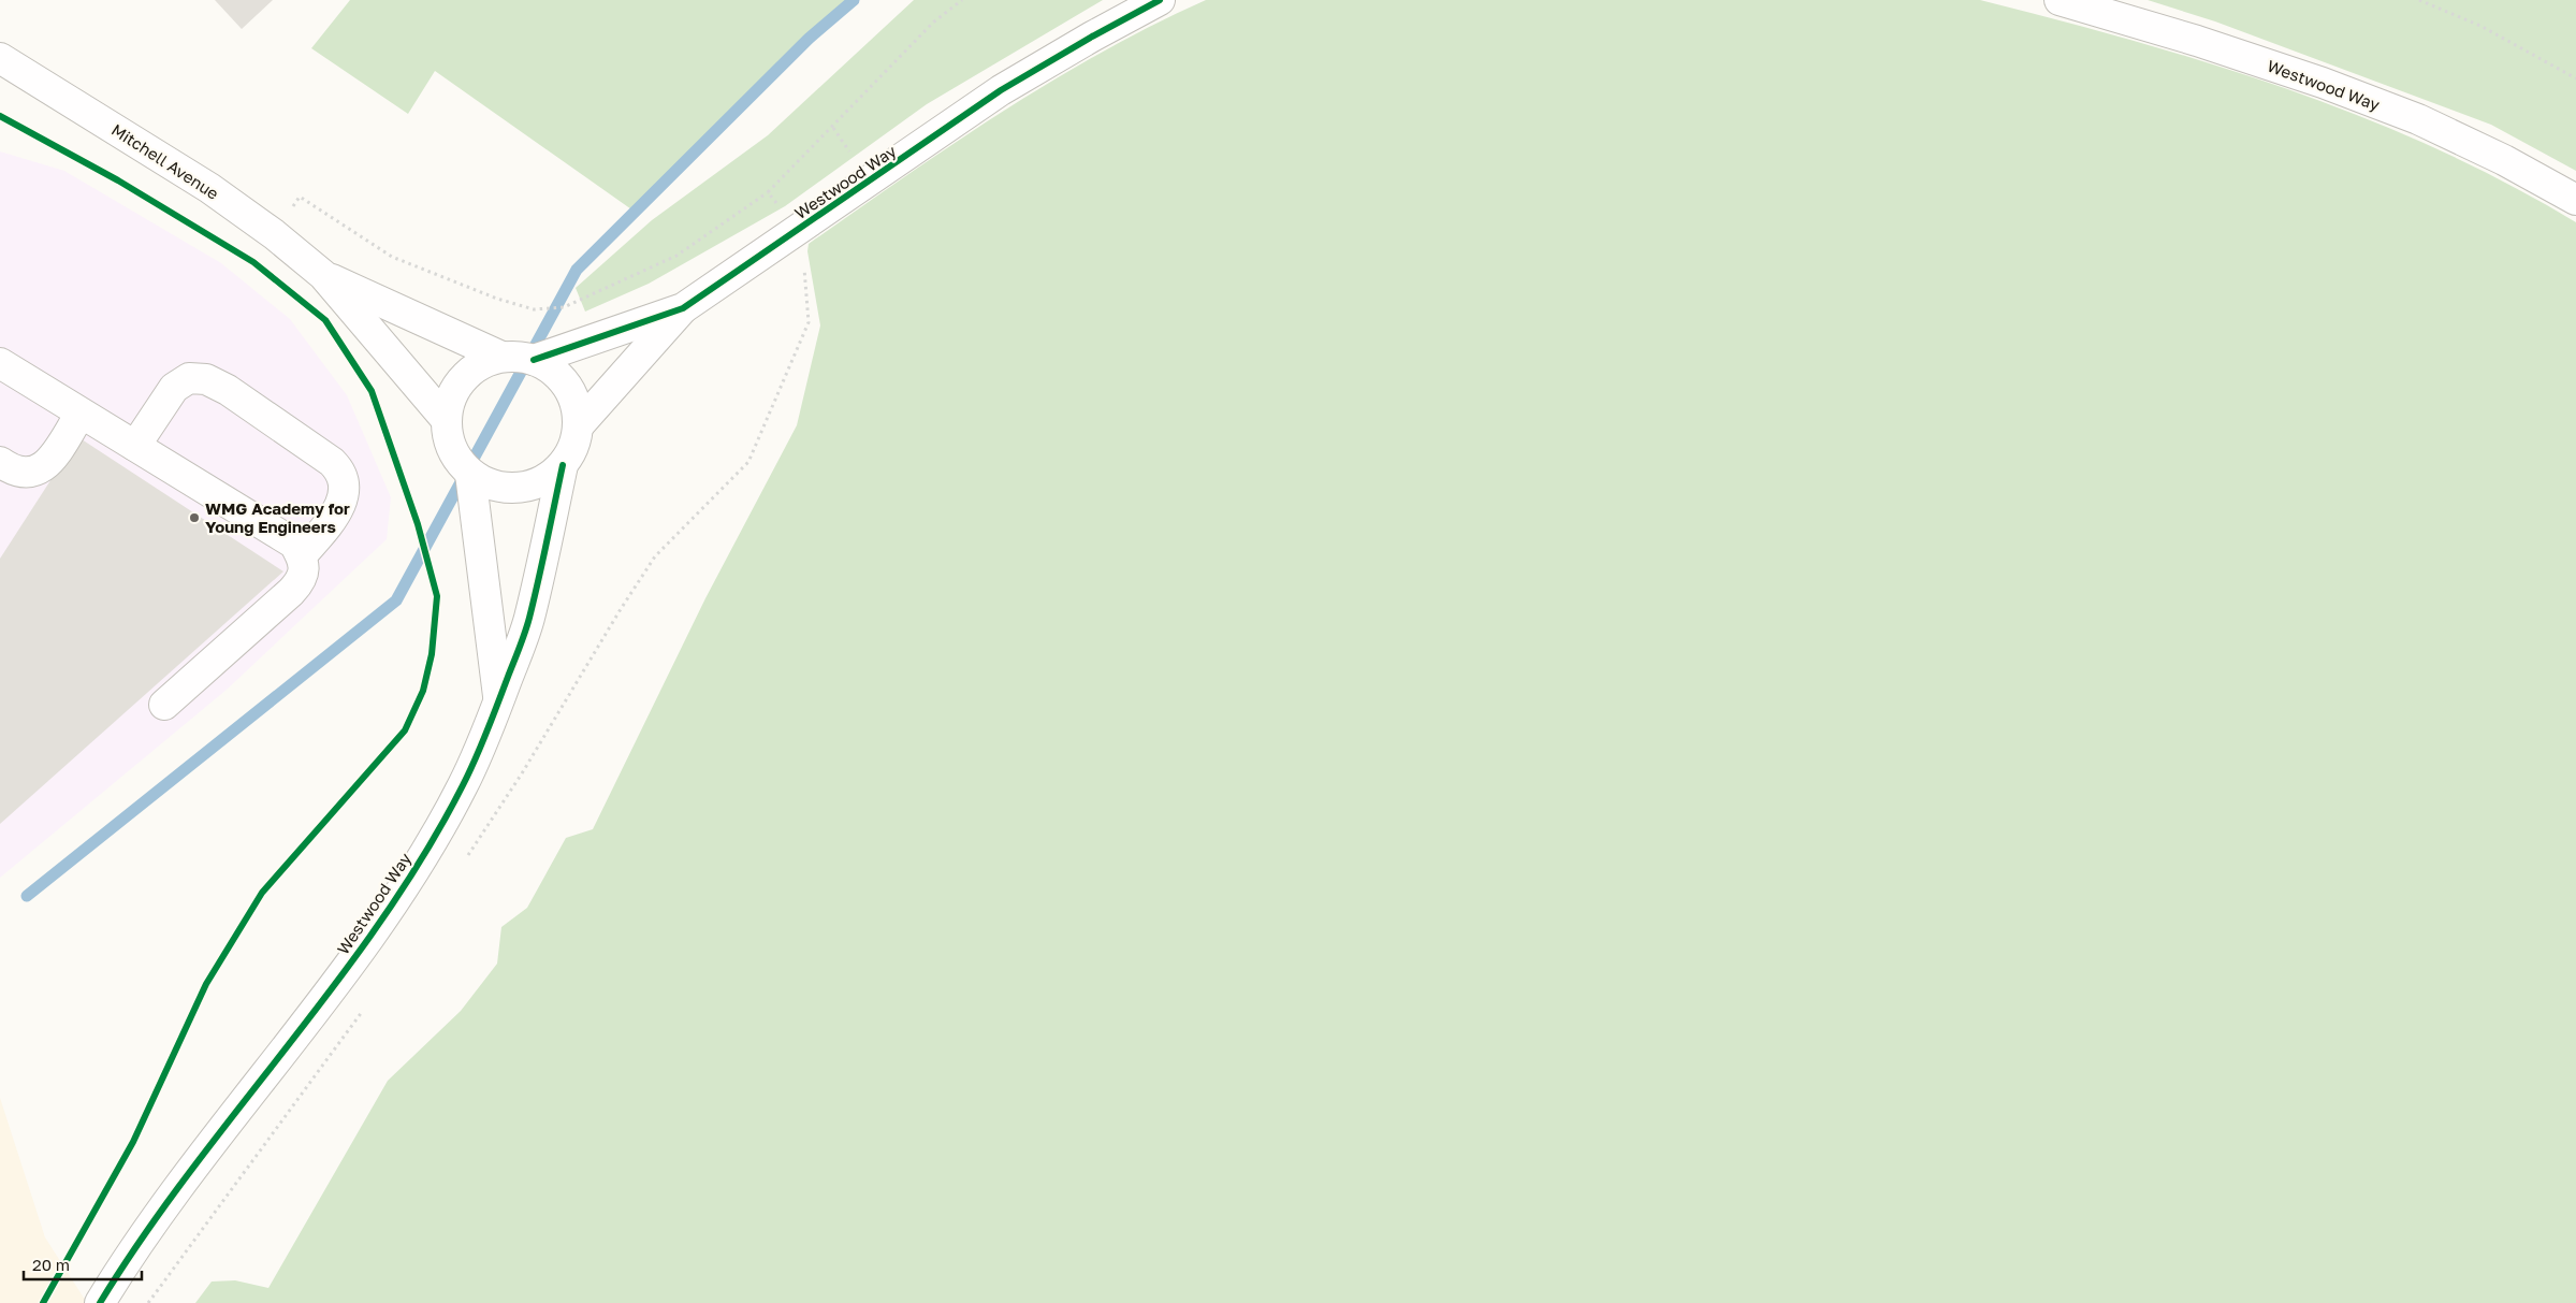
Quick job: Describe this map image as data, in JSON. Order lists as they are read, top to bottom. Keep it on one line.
{"streets":{"street":["Westwood Way","Mitchell Avenue"]},"crossings":[["Westwood Way","Mitchell Avenue"]],"places":["WMG Academy for Young Engineers"],"scale_bar":"20 m"}
